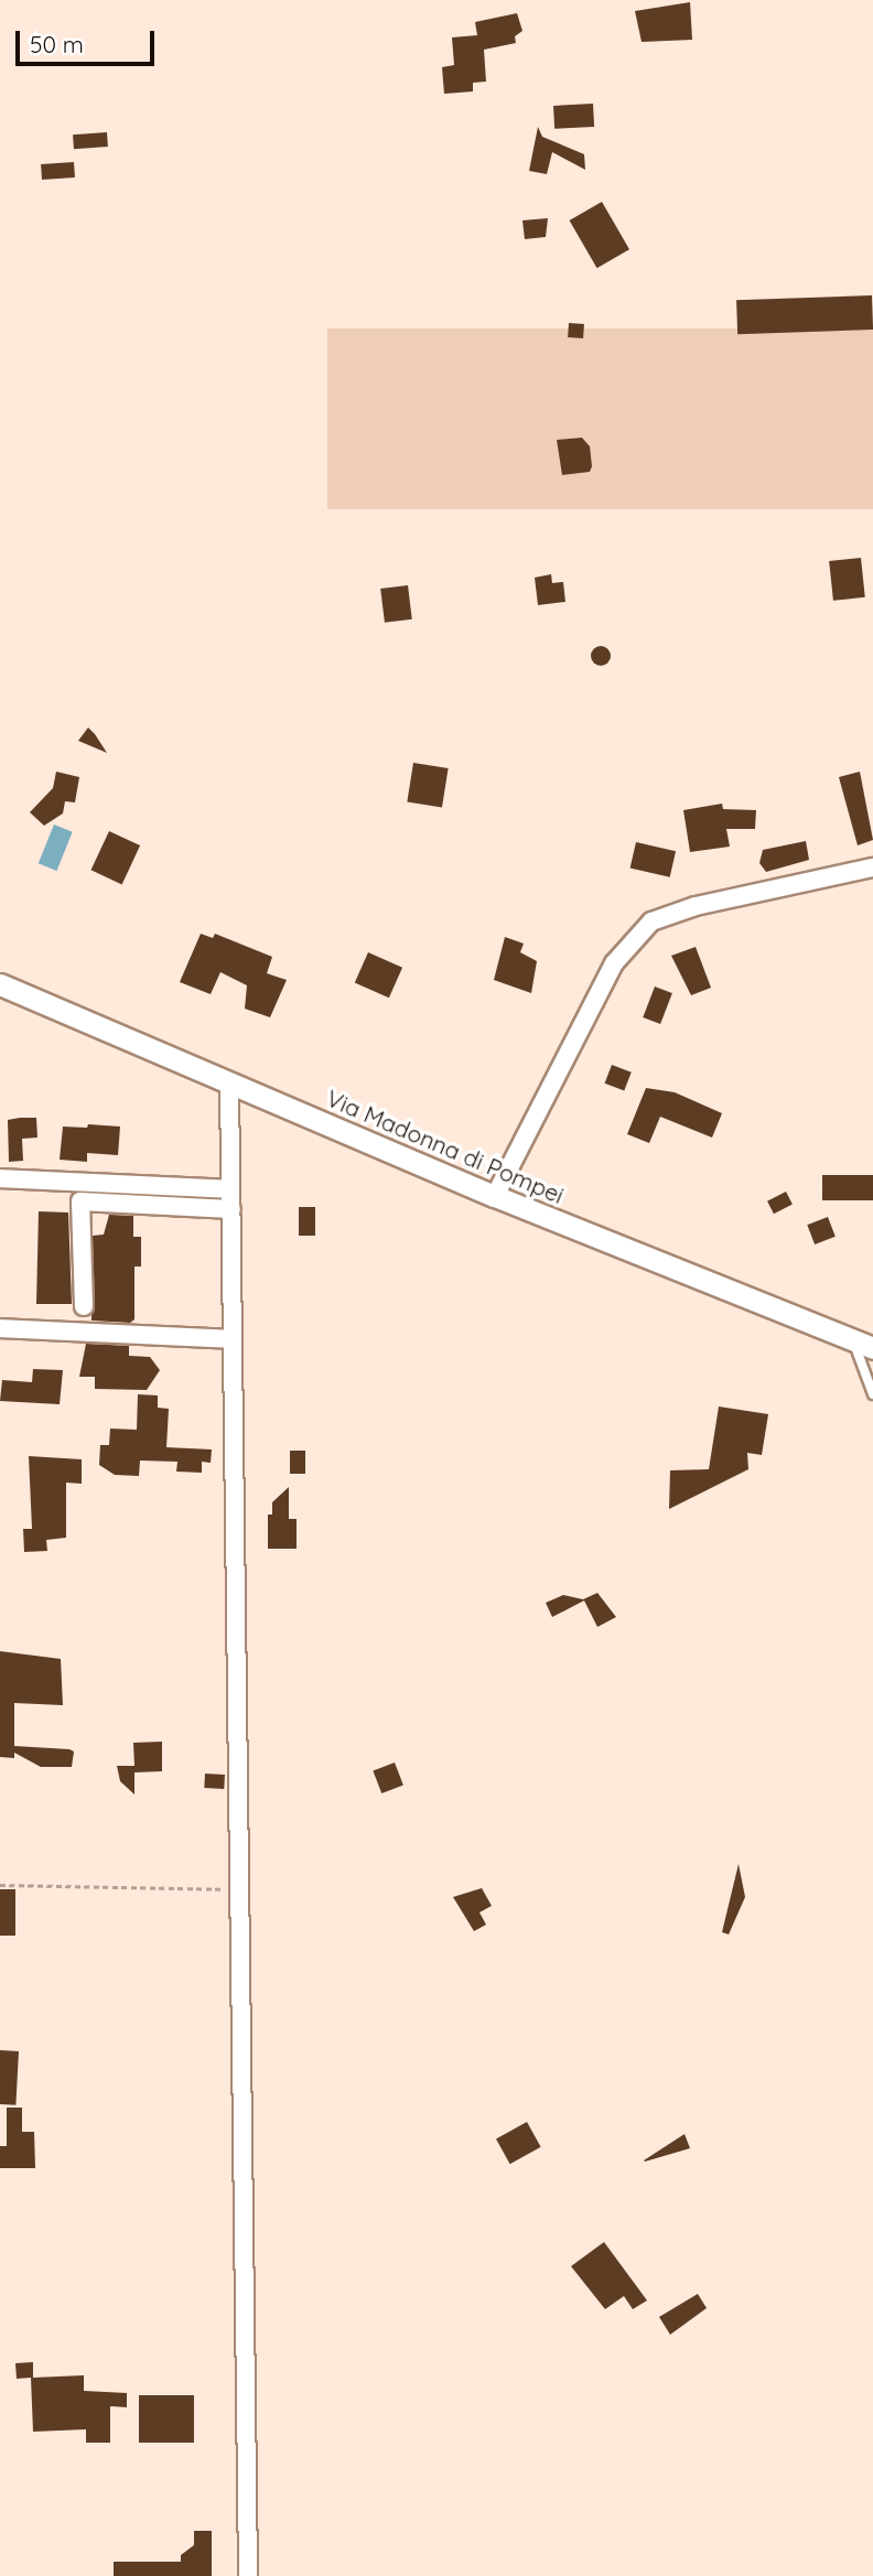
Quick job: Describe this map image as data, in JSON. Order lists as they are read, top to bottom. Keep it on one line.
{"streets":{"street":["Via Madonna di Pompei"]},"scale_bar":"50 m"}
